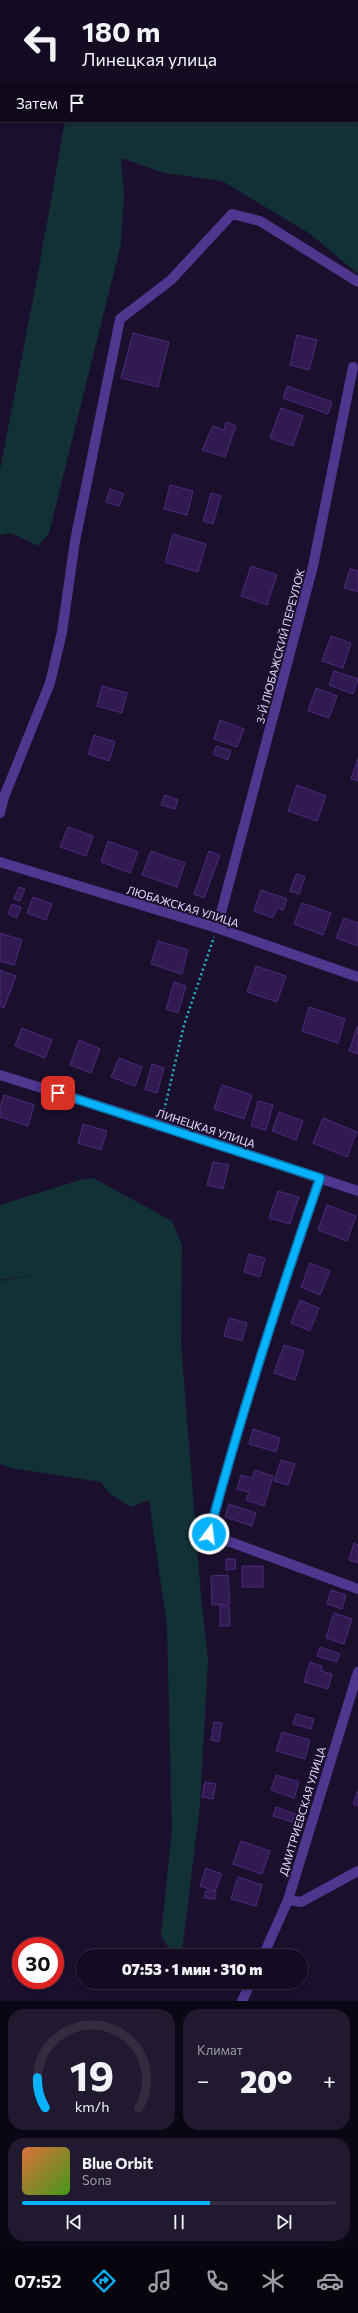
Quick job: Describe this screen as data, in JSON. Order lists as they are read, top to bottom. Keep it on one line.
{"streets":{"street":["3-Й ЛЮБАЖСКИЙ ПЕРЕУЛОК","ЛЮБАЖСКАЯ УЛИЦА","ЛИНЕЦКАЯ УЛИЦА","ДМИТРИЕВСКАЯ УЛИЦА"]},"crossings":[["3-Й ЛЮБАЖСКИЙ ПЕРЕУЛОК","ЛЮБАЖСКАЯ УЛИЦА"]],"page":{"turn":["180 m","Линецкая улица"],"then":"Затем","limit":"30","trip":"07:53 · 1 мин · 310 m","tile":"Климат","heat":["−","20°","+"],"song":["Blue Orbit","Sona"],"tabs":"07:52","gauge":["19","km/h"]}}
